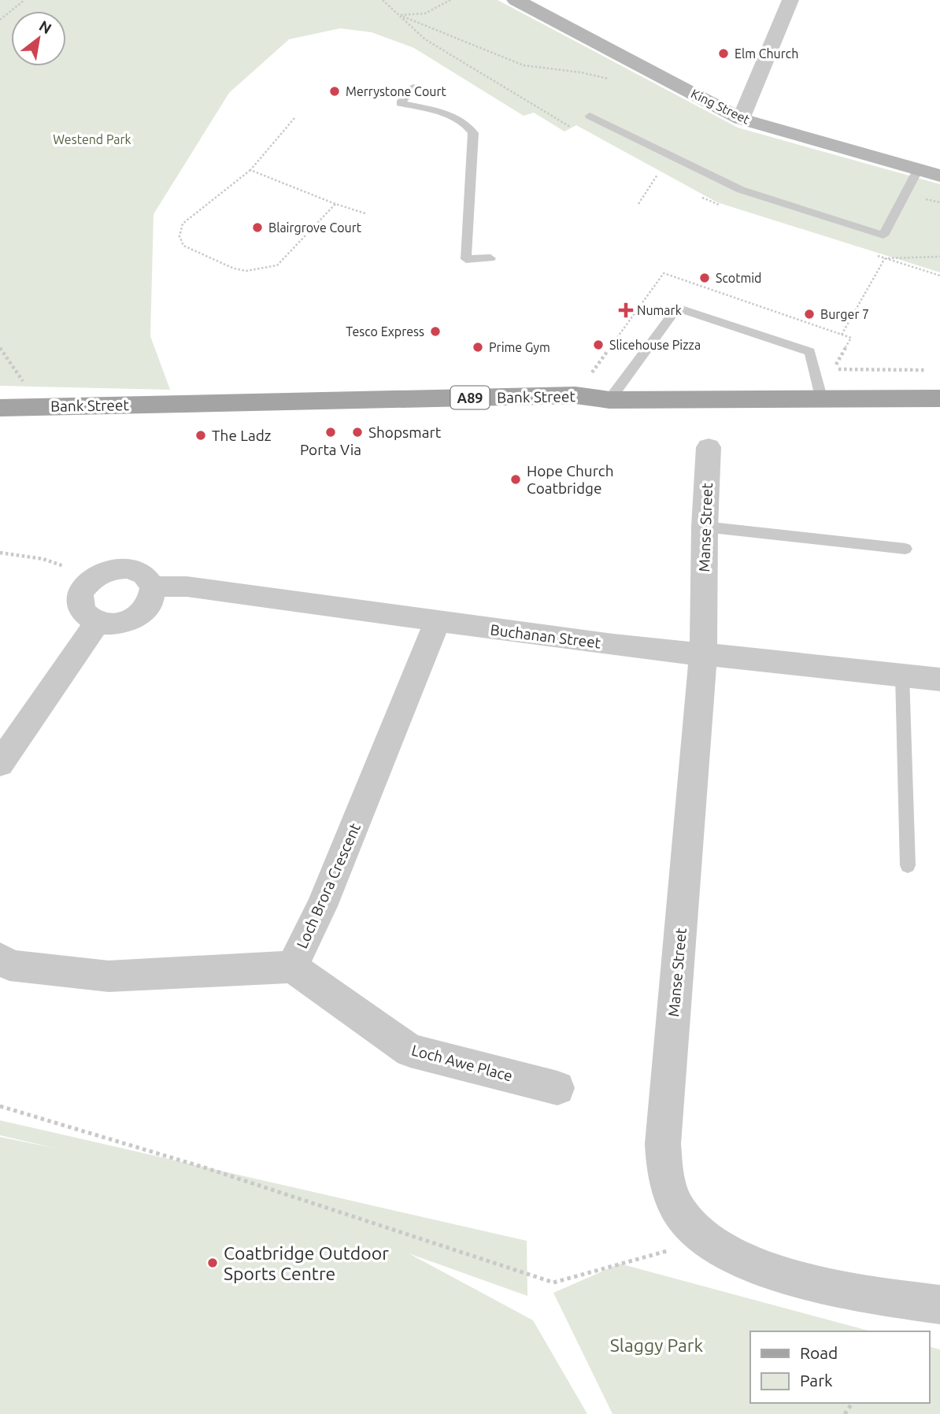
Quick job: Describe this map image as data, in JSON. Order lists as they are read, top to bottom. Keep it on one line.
{"streets":{"main road":["Bank Street","A89"],"street":["King Street","Manse Street","Buchanan Street","Loch Brora Crescent","Loch Awe Place"]},"crossings":[["Manse Street","Buchanan Street"],["Buchanan Street","Loch Brora Crescent"],["Loch Brora Crescent","Loch Awe Place"]],"parks":["Westend Park","Slaggy Park"],"places":{"other":["Elm Church","Merrystone Court","Blairgrove Court","Scotmid","Burger 7","Tesco Express","Slicehouse Pizza","Prime Gym","Porta Via","Shopsmart","The Ladz","Hope Church Coatbridge","Coatbridge Outdoor Sports Centre"],"health":["Numark"]},"legend":["Road","Park"],"north":"top right"}
